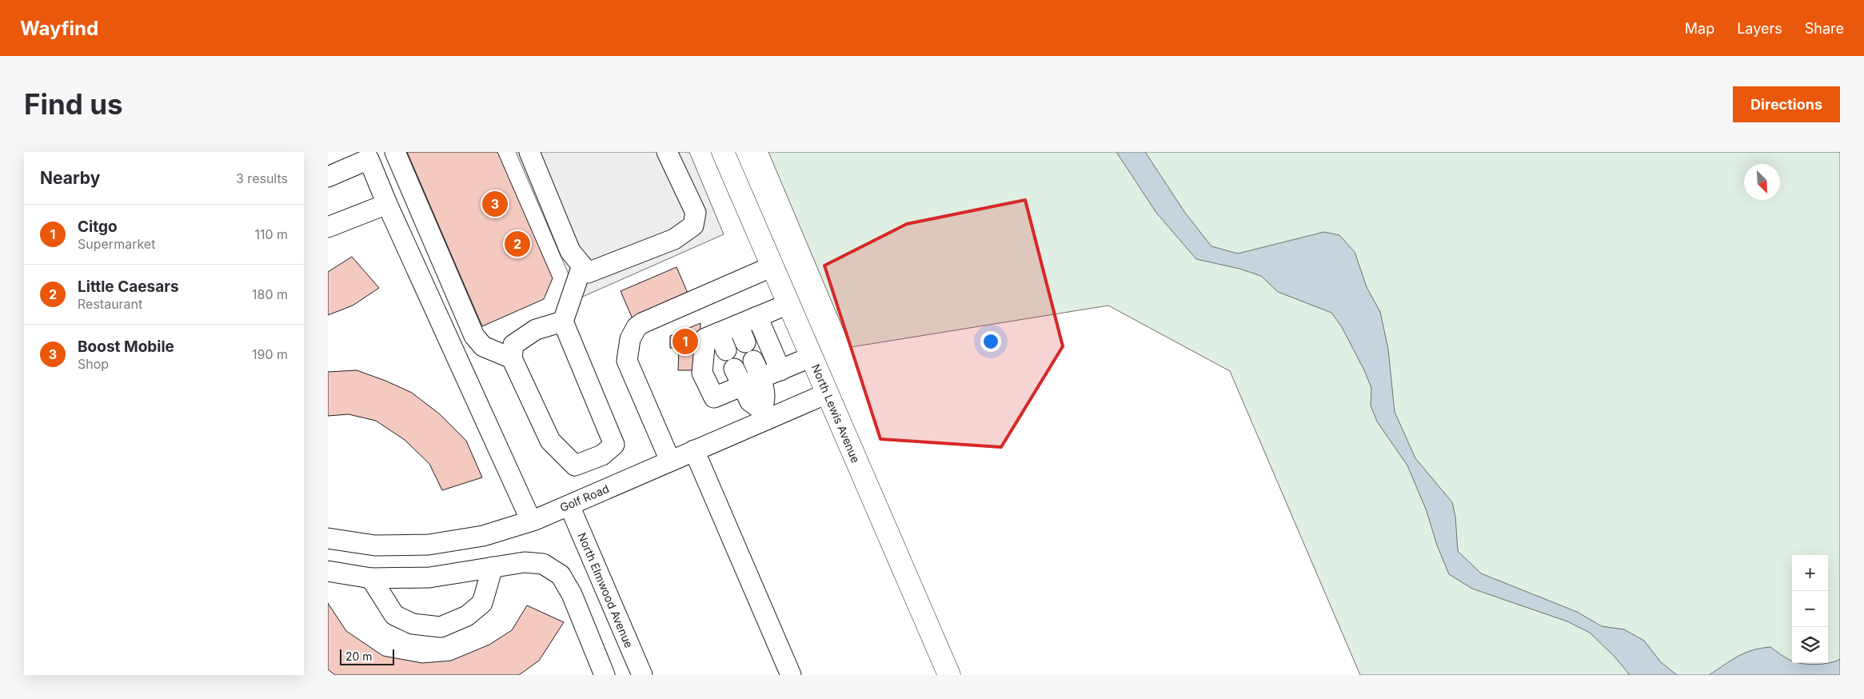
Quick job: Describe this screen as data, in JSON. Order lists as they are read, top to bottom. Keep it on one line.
{"streets":{"main road":["North Lewis Avenue"],"street":["Golf Road","North Elmwood Avenue"]},"crossings":[["North Lewis Avenue","Golf Road"],["Golf Road","North Elmwood Avenue"]],"scale_bar":"20 m","north":"bottom right","page":{"header":"Wayfind","nav":["Map","Layers","Share"],"buttons":"Directions","title":"Find us","heading":["Nearby","3 results"],"pins":["3","2","1"],"list":[{"mark":"1","name":"Citgo","note":"Supermarket","value":"110 m"},{"mark":"2","name":"Little Caesars","note":"Restaurant","value":"180 m"},{"mark":"3","name":"Boost Mobile","note":"Shop","value":"190 m"}],"map_buttons":["+","−"],"scale":"20 m"}}
